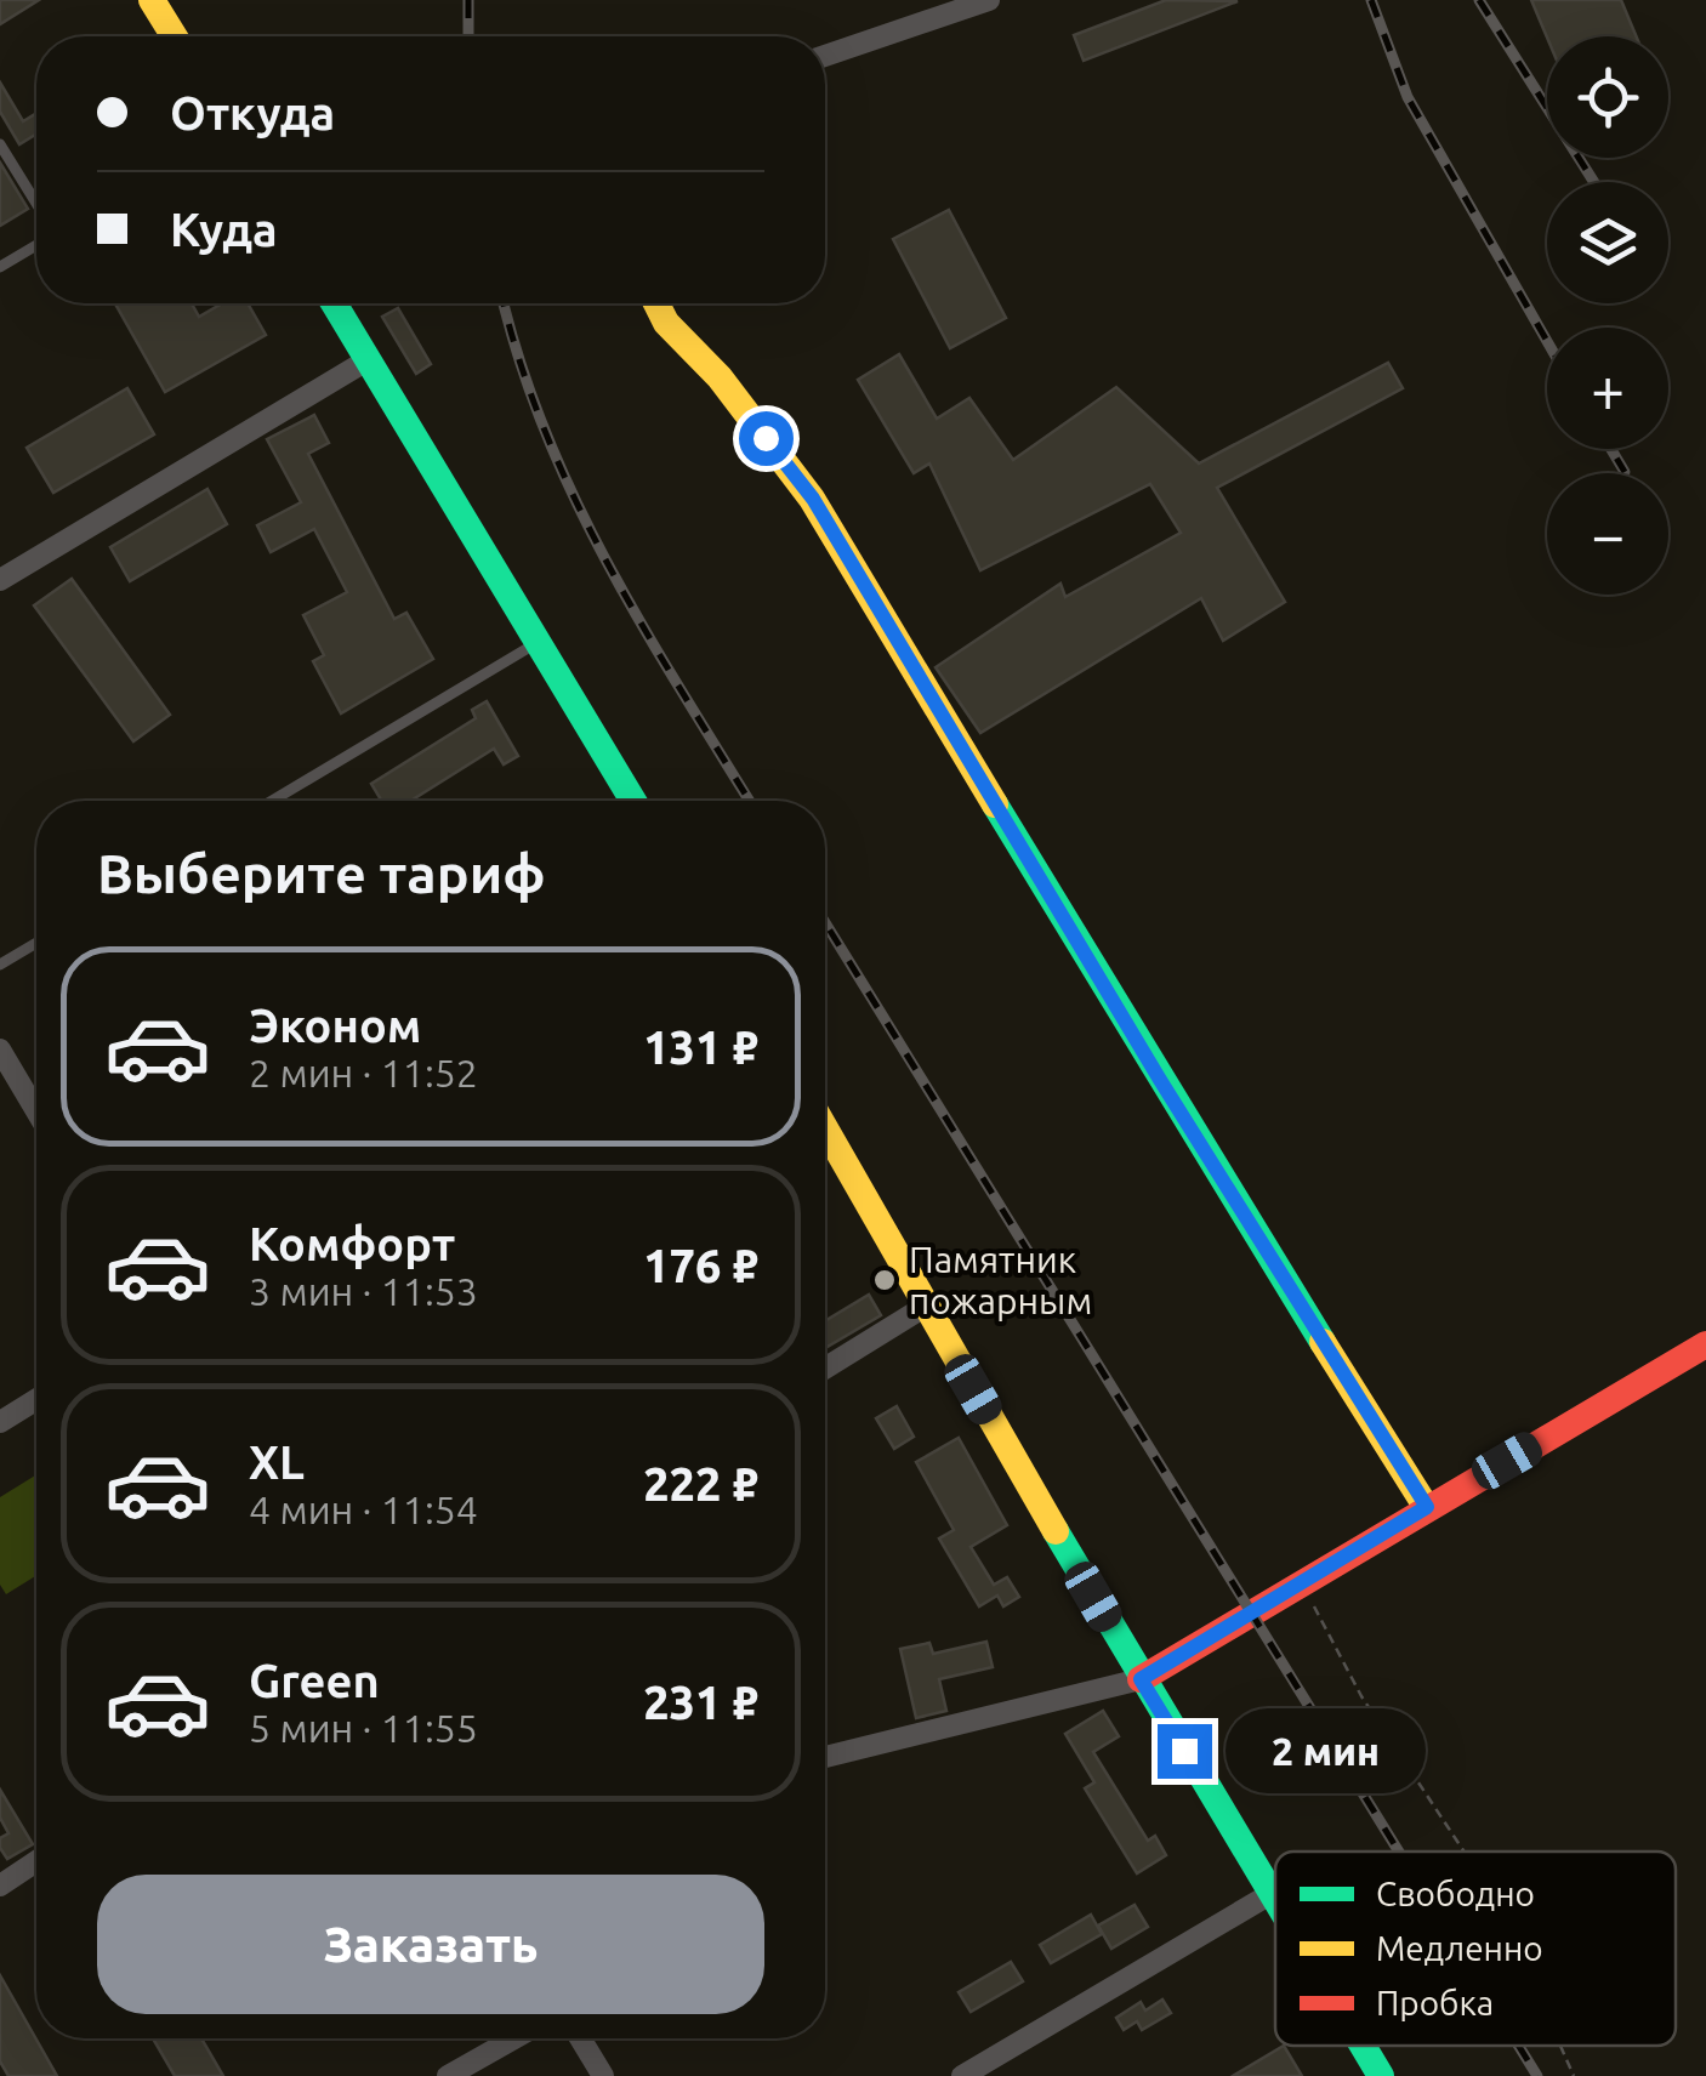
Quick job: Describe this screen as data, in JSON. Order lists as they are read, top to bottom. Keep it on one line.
{"places":["Памятник пожарным"],"legend":["Свободно","Медленно","Пробка"],"page":{"map_buttons":["+","−"],"banner":["Откуда","Куда"],"heading":"Выберите тариф","list":[{"name":"Эконом","note":"2 мин · 11:52","value":"131 ₽"},{"name":"Комфорт","note":"3 мин · 11:53","value":"176 ₽"},{"name":"XL","note":"4 мин · 11:54","value":"222 ₽"},{"name":"Green","note":"5 мин · 11:55","value":"231 ₽"}],"bubble":"2 мин","buttons":"Заказать"}}
